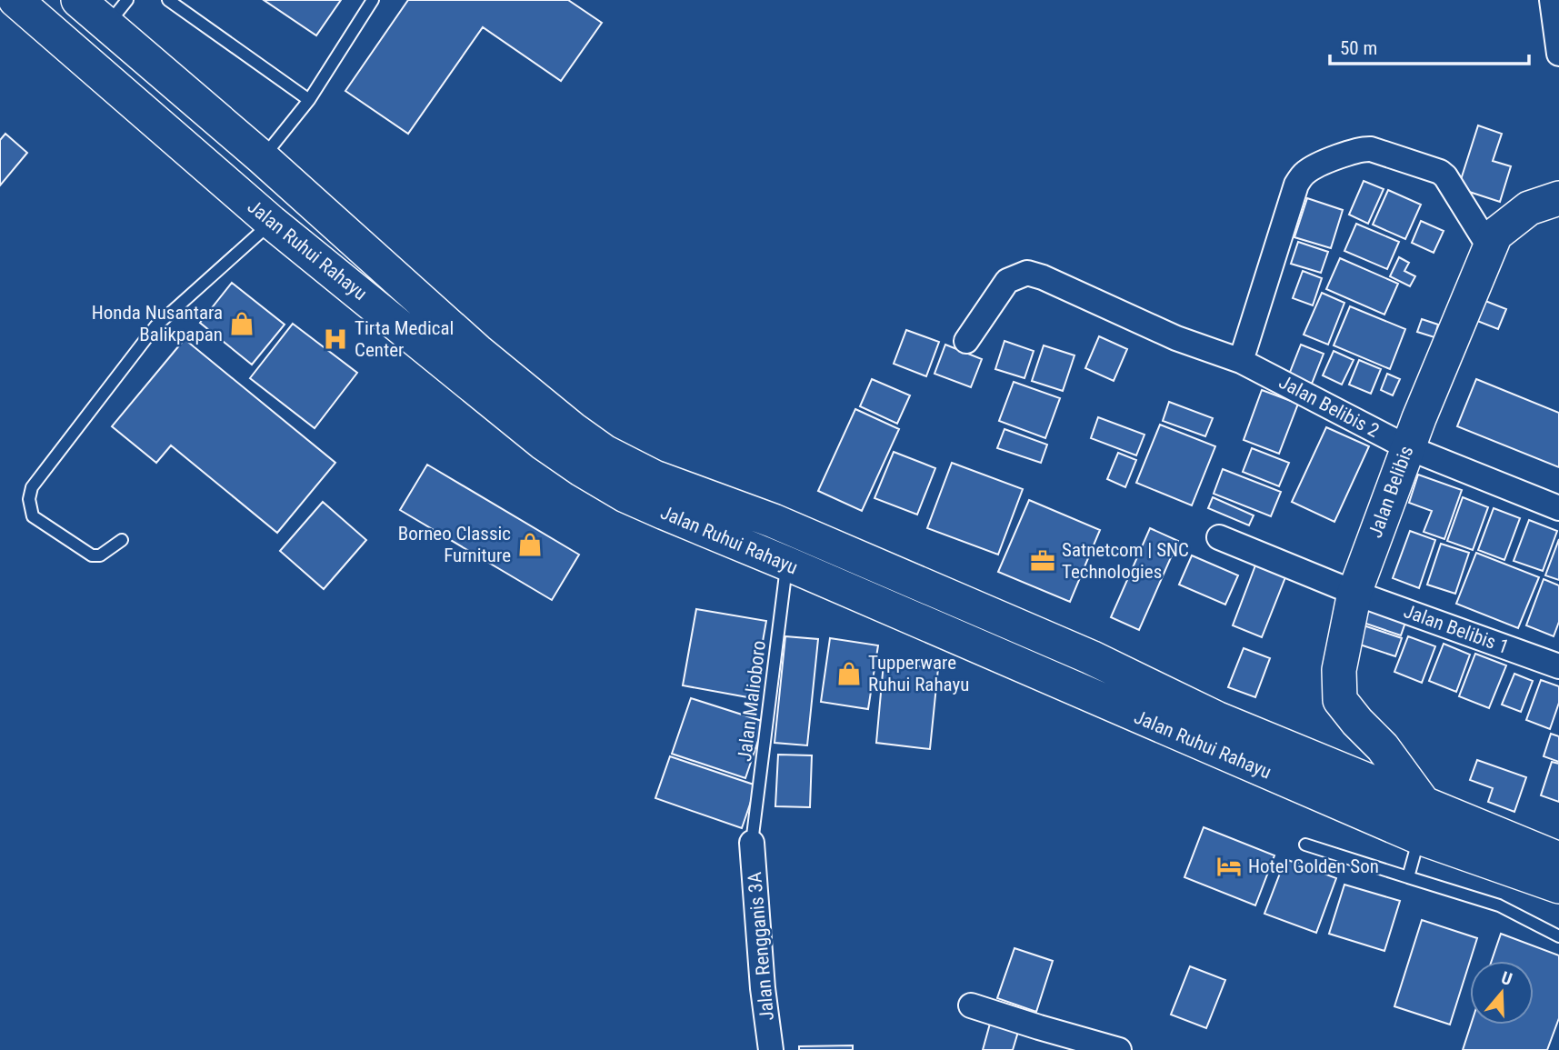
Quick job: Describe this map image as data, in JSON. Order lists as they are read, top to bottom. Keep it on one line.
{"streets":{"main road":["Jalan Ruhui Rahayu","Jalan Belibis"],"street":["Jalan Belibis 2","Jalan Belibis 1","Jalan Rengganis 3A"],"lane":["Jalan Malioboro"]},"crossings":[["Jalan Ruhui Rahayu","Jalan Belibis"],["Jalan Ruhui Rahayu","Jalan Malioboro"],["Jalan Belibis 2","Jalan Belibis"],["Jalan Belibis","Jalan Belibis 1"],["Jalan Malioboro","Jalan Rengganis 3A"]],"places":{"shop":["Honda Nusantara Balikpapan","Borneo Classic Furniture","Tupperware Ruhui Rahayu"],"hospital":["Tirta Medical Center"],"office":["Satnetcom | SNC Technologies"],"hotel":["Hotel Golden Son"]},"scale_bar":"50 m","north":"top"}
